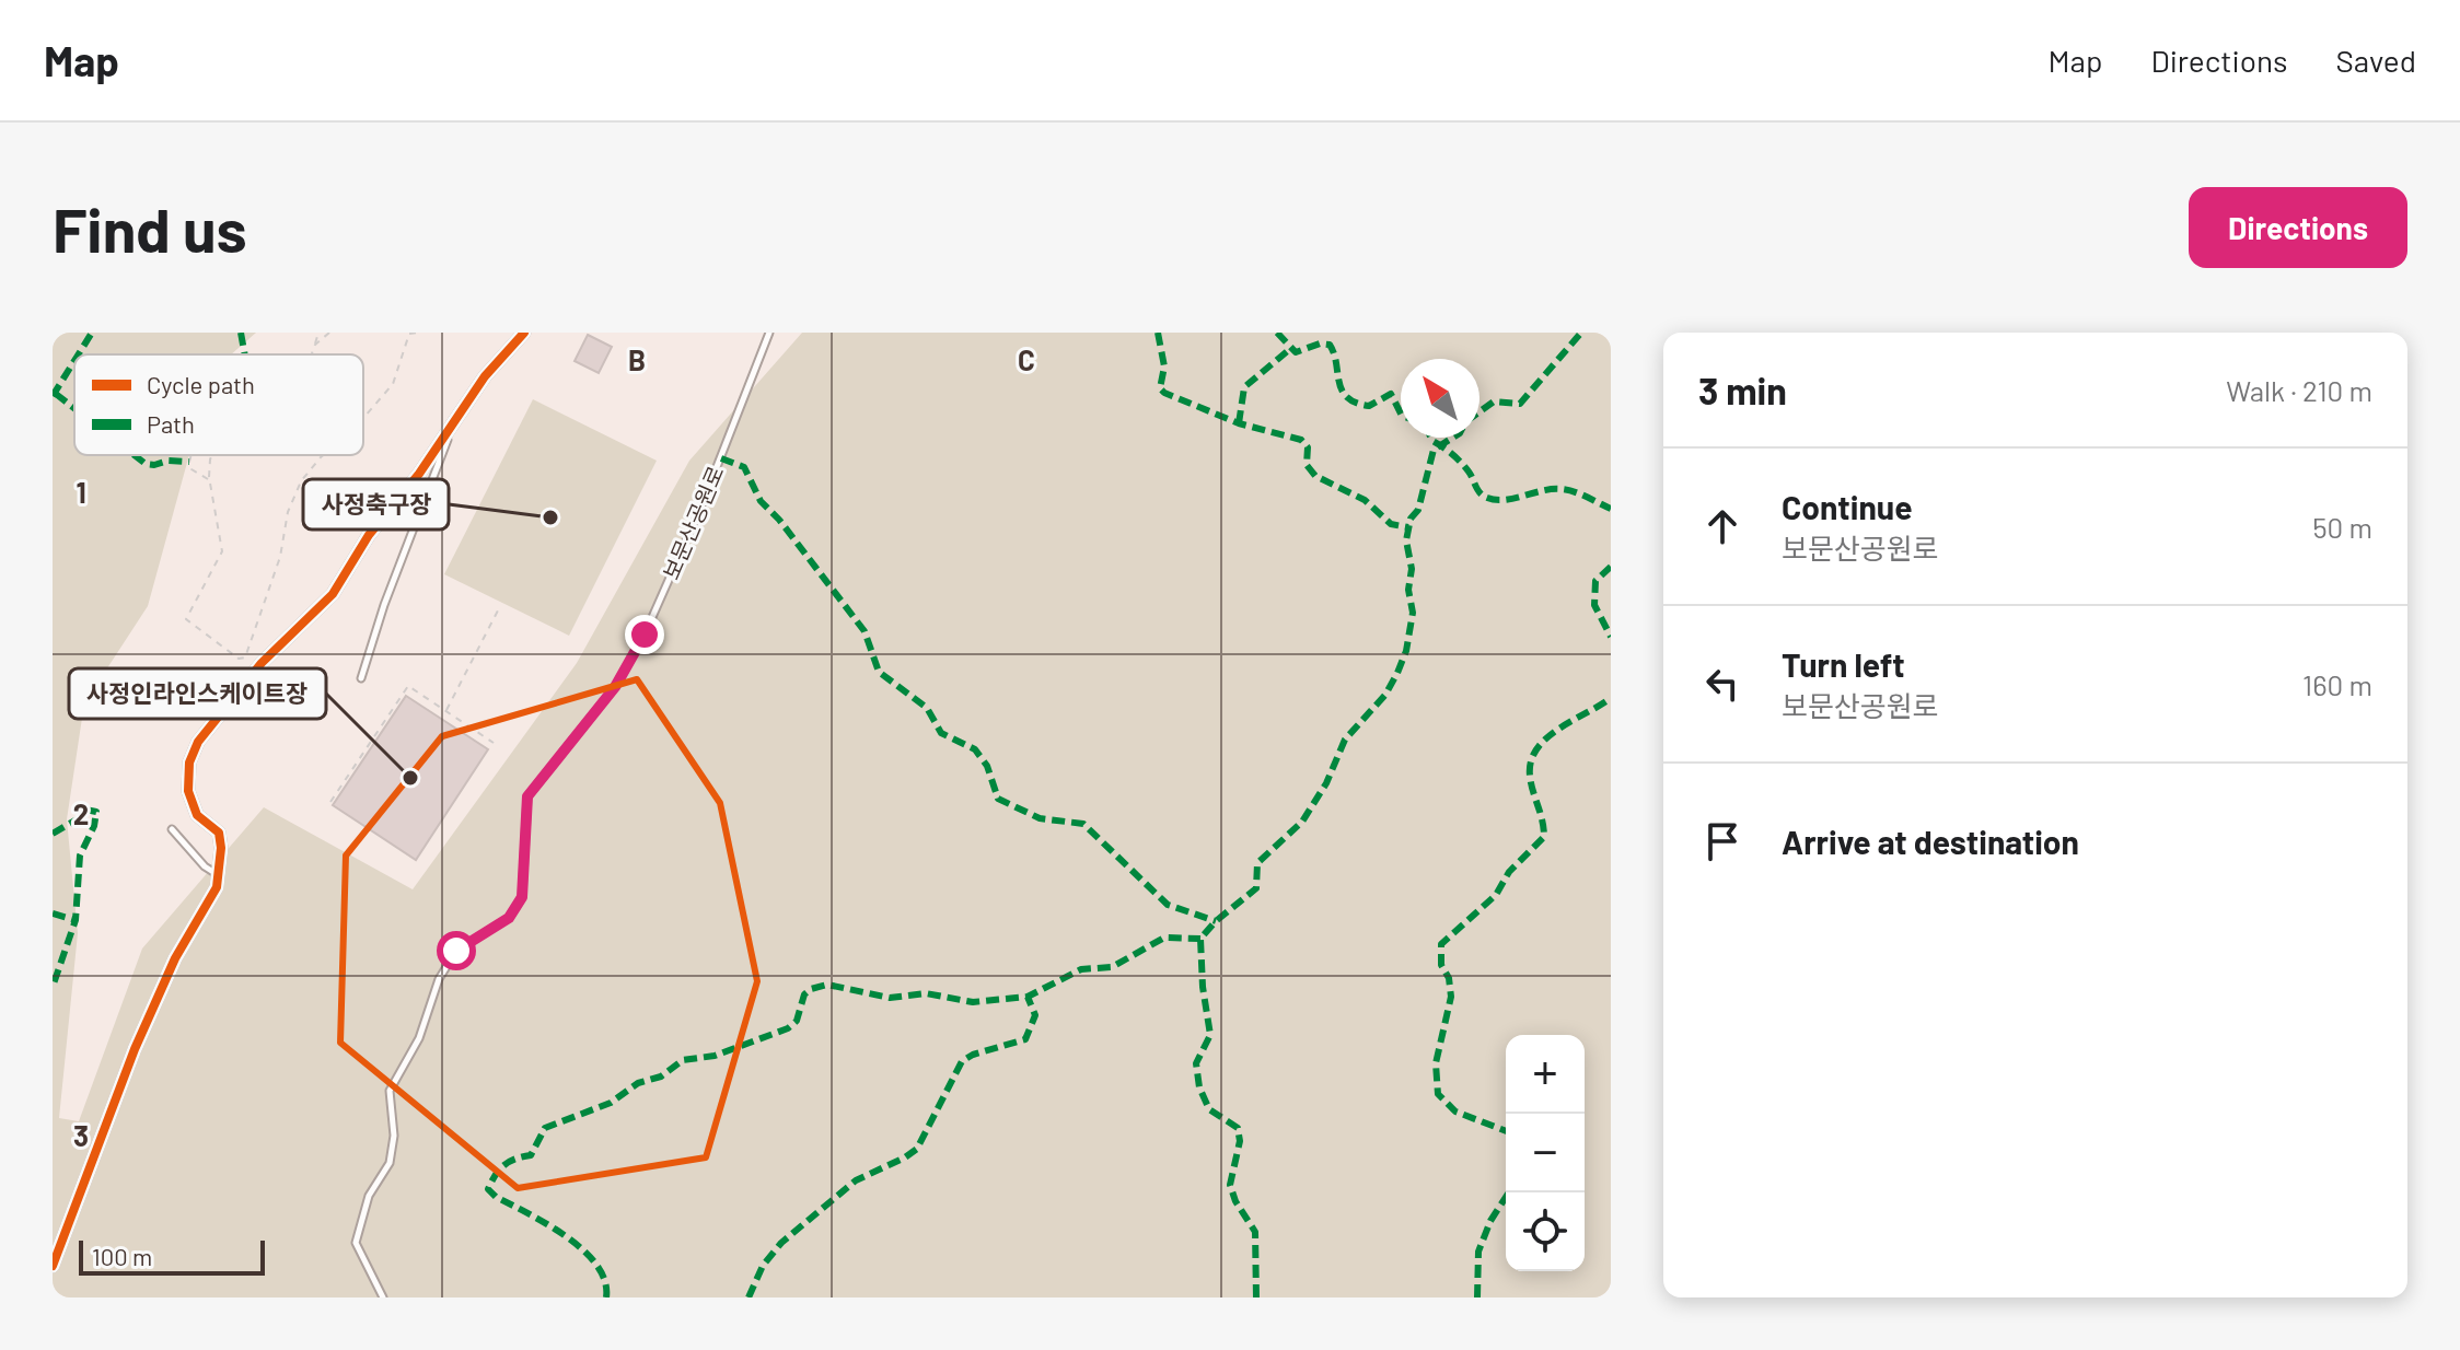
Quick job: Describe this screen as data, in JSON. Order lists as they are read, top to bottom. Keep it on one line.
{"streets":{"lane":["보문산공원로"]},"places":["사정축구장","사정인라인스케이트장"],"legend":["Cycle path","Path"],"scale_bar":"100 m","north":"top left","page":{"header":"Map","nav":["Map","Directions","Saved"],"buttons":"Directions","title":"Find us","heading":["3 min","Walk · 210 m"],"list":[["Continue","보문산공원로","50 m"],["Turn left","보문산공원로","160 m"],"Arrive at destination"],"map_buttons":["+","−"],"scale":"100 m"},"grid":{"columns":["B","C"],"rows":["1","2","3"]}}
